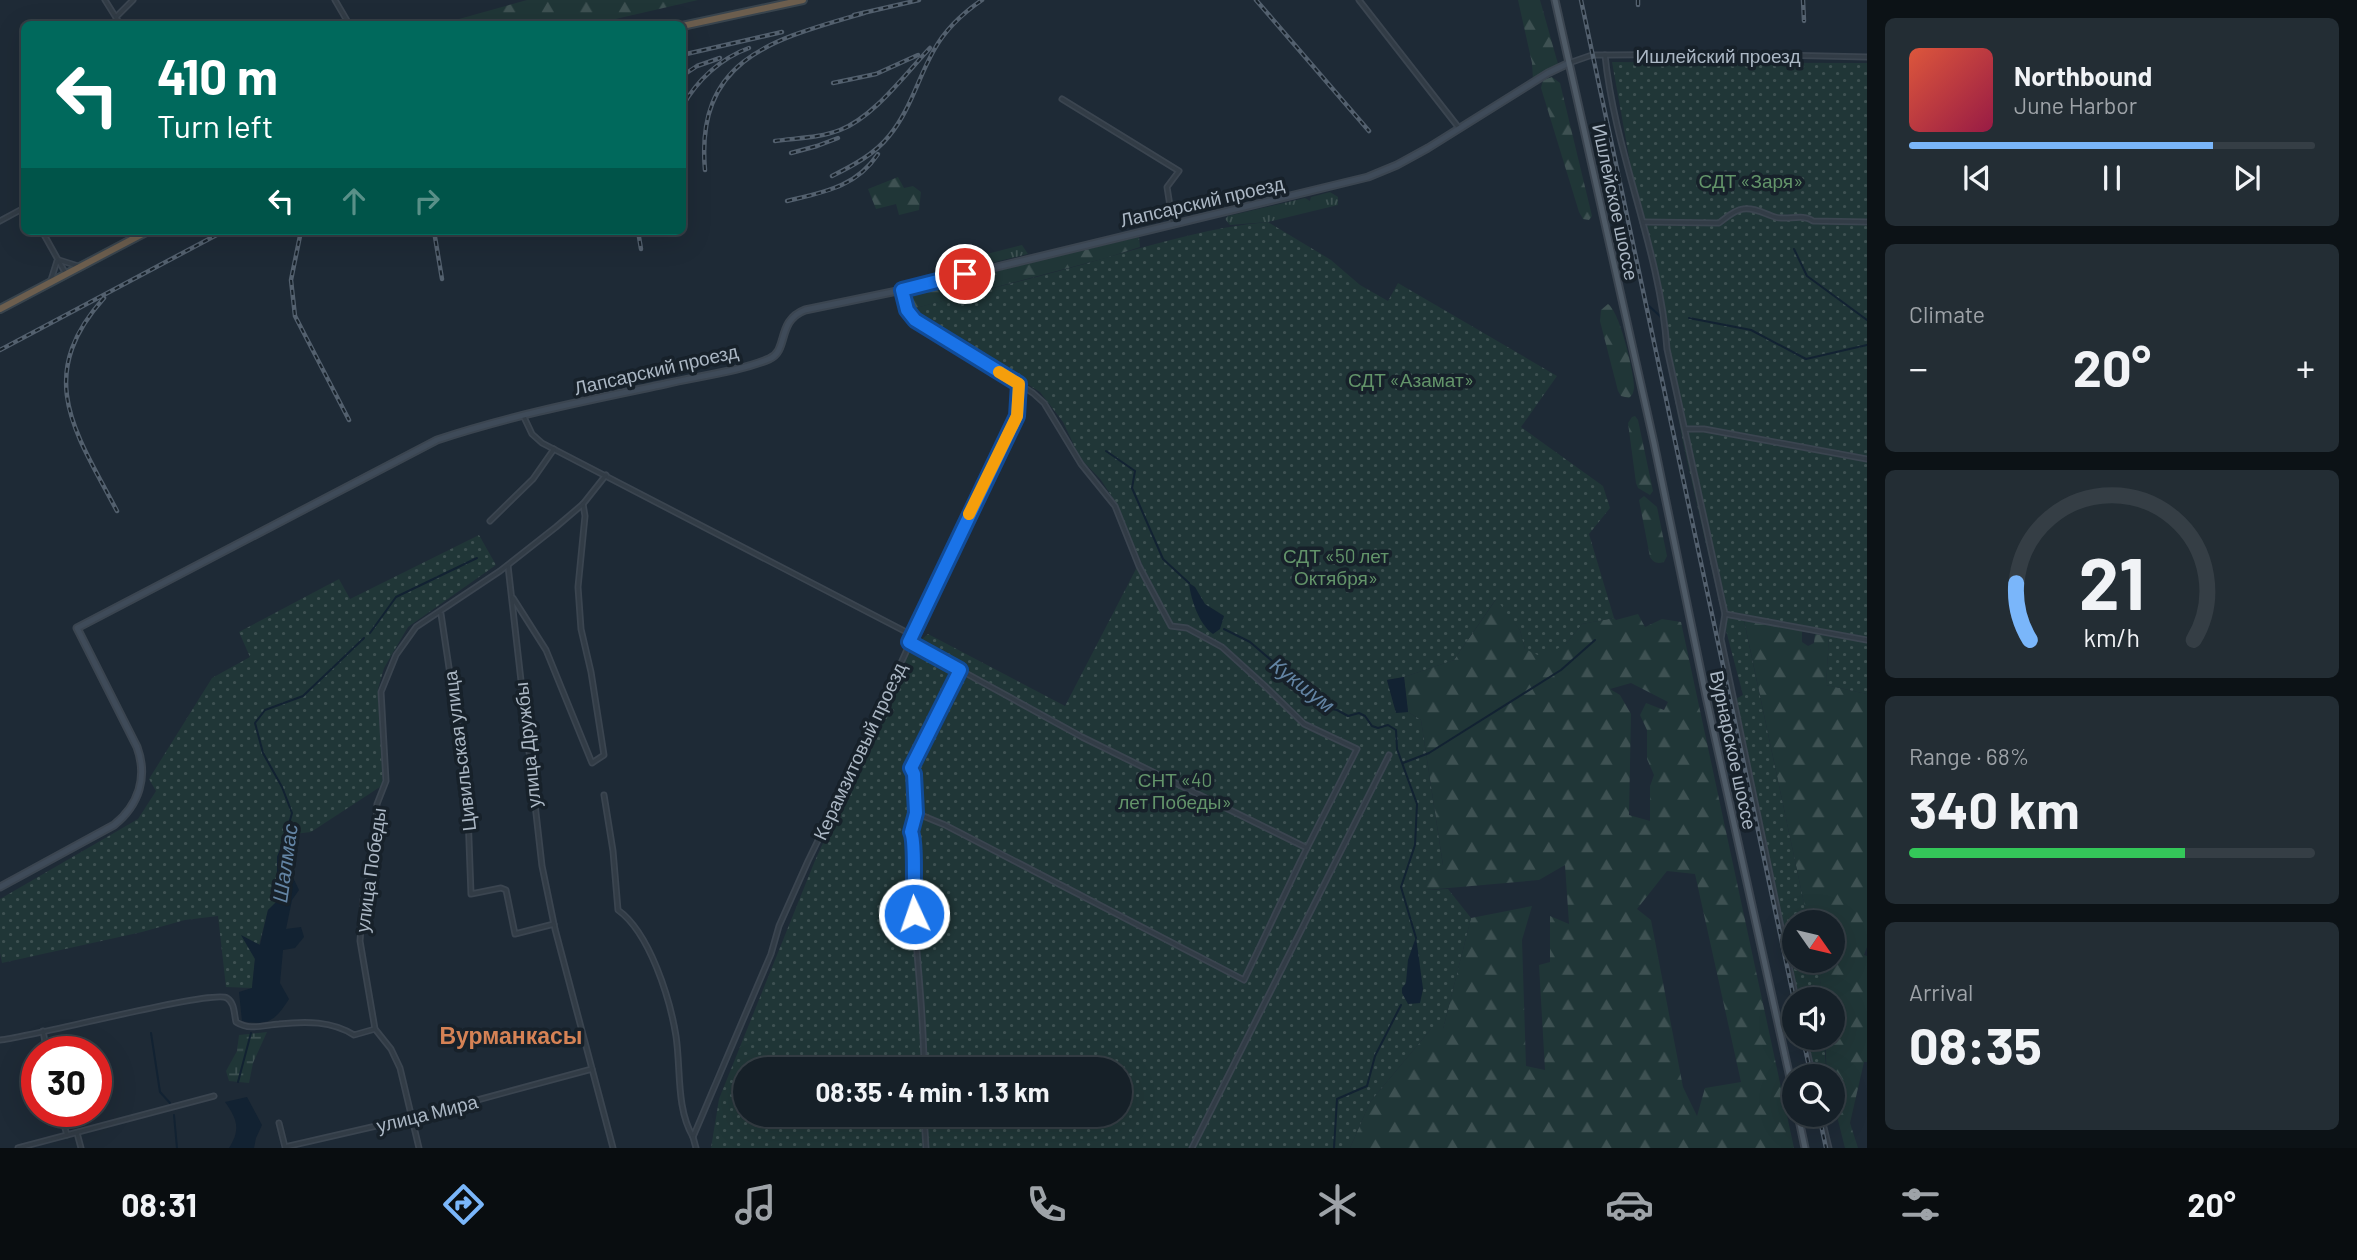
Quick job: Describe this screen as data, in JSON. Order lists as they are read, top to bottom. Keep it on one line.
{"streets":{"main road":["Ишлейское шоссе","Вурнарское шоссе"],"street":["Ишлейский проезд","Лапсарский проезд","улица Дружбы","Цивильская улица","Керамзитовый проезд","улица Победы","улица Мира"]},"crossings":[["Ишлейский проезд","Лапсарский проезд"],["Ишлейский проезд","Ишлейское шоссе"],["Лапсарский проезд","Ишлейское шоссе"],["Ишлейское шоссе","Вурнарское шоссе"],["улица Дружбы","Цивильская улица"],["улица Дружбы","улица Победы"],["улица Дружбы","улица Мира"],["Цивильская улица","улица Победы"],["улица Победы","улица Мира"]],"districts":["Вурманкасы"],"water":["Кукшум","Шалмас"],"parks":["СДТ «Заря»","СДТ «Азамат»","СДТ «50 лет Октября»","СНТ «40 лет Победы»"],"north":"bottom right","page":{"turn":["410 m","Turn left"],"song":["Northbound","June Harbor"],"tile":["Climate",["Range · 68%","340 km"],["Arrival","08:35"]],"heat":["−","20°","+"],"limit":"30","trip":"08:35 · 4 min · 1.3 km","tabs":["08:31","20°"],"gauge":["21","km/h"]}}
